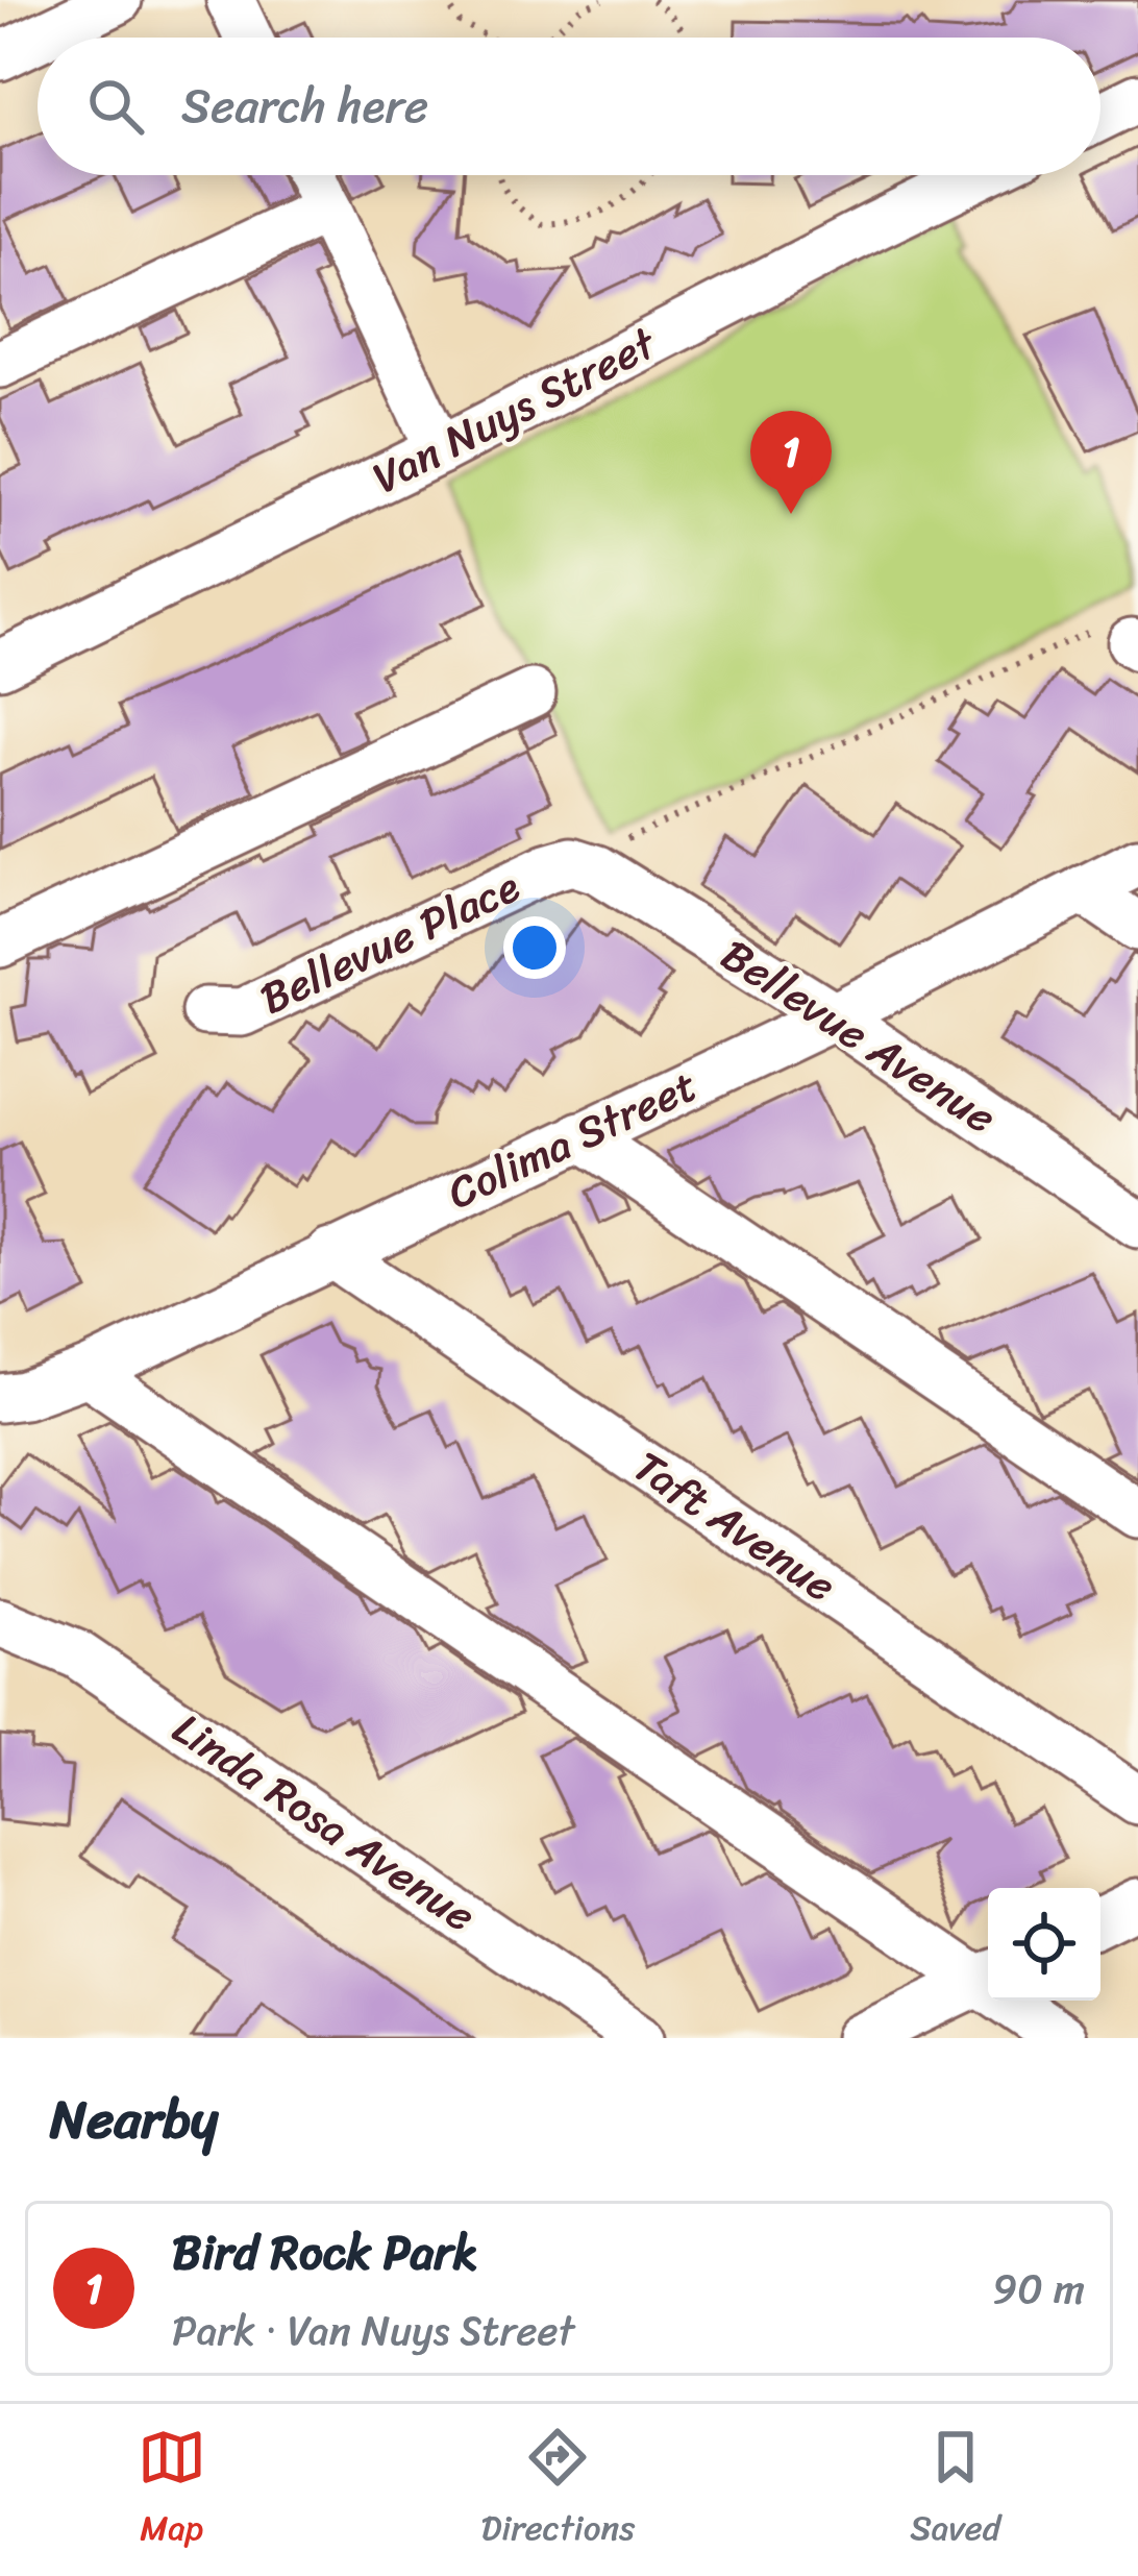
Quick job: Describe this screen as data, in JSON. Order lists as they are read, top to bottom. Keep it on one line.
{"streets":{"street":["Van Nuys Street","Bellevue Place","Bellevue Avenue","Colima Street","Taft Avenue","Linda Rosa Avenue"]},"crossings":[["Bellevue Place","Bellevue Avenue"],["Bellevue Avenue","Colima Street"],["Colima Street","Taft Avenue"]],"page":{"search":"Search here","pins":"1","heading":"Nearby","list":[{"mark":"1","name":"Bird Rock Park","note":"Park · Van Nuys Street","value":"90 m"}],"nav":["Map","Directions","Saved"]}}
